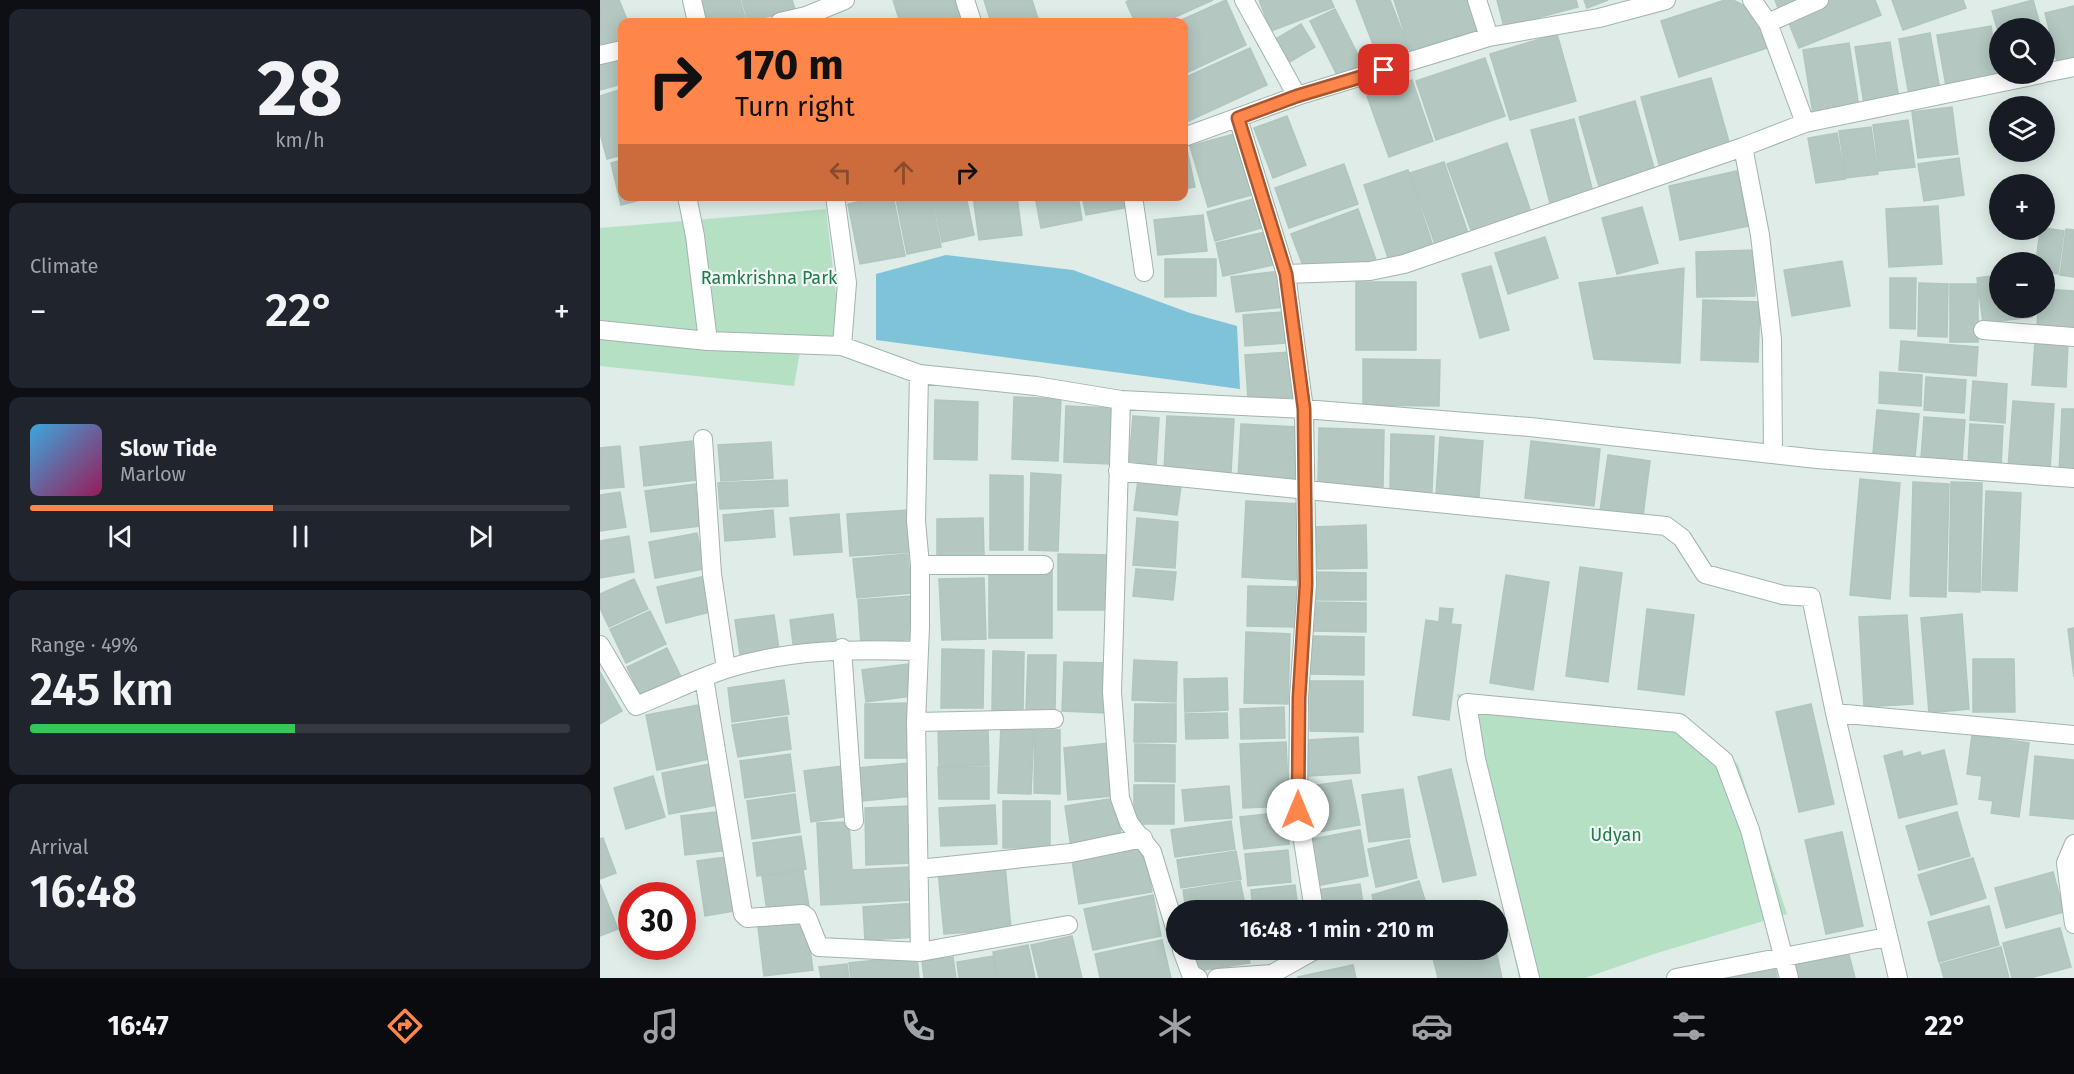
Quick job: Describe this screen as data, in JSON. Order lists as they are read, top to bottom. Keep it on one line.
{"parks":["Ramkrishna Park","Udyan"],"page":{"tile":[["28","km/h"],"Climate",["Range · 49%","245 km"],["Arrival","16:48"]],"map_buttons":["+","−"],"turn":["170 m","Turn right"],"heat":["−","22°","+"],"song":["Slow Tide","Marlow"],"limit":"30","trip":"16:48 · 1 min · 210 m","tabs":["16:47","22°"]}}
